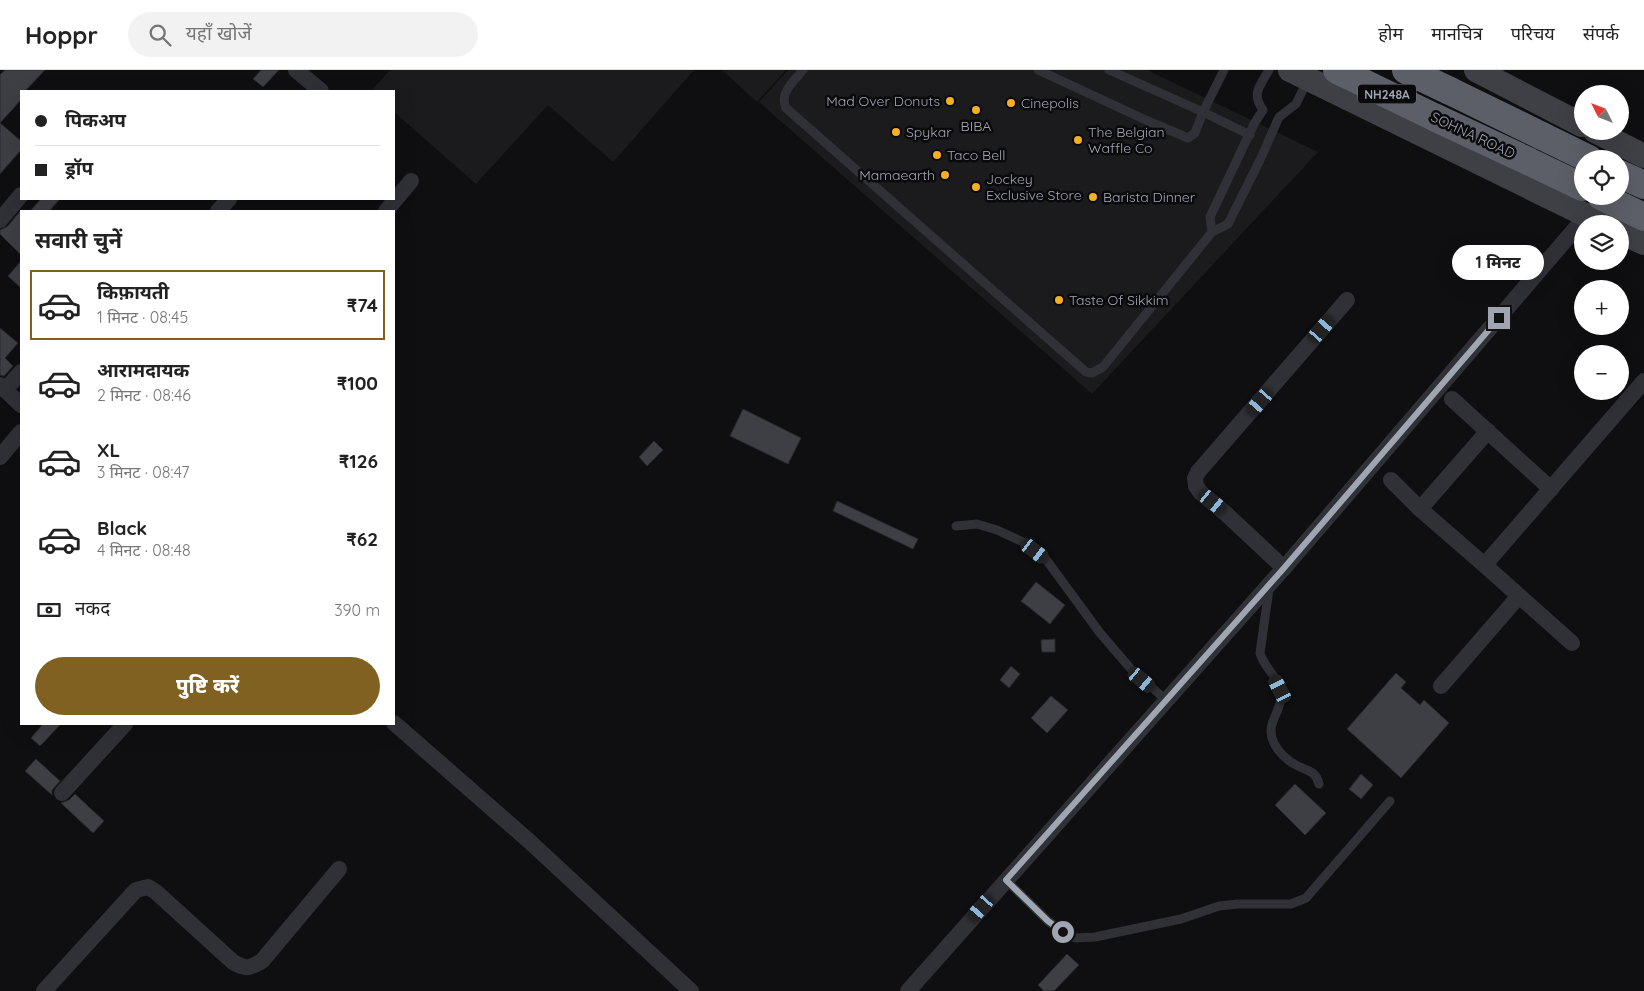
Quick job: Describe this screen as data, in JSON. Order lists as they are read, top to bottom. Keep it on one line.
{"streets":{"highway":["NH248A","SOHNA ROAD"]},"places":["Mad Over Donuts","Cinepolis","BIBA","Spykar","The Belgian Waffle Co","Taco Bell","Mamaearth","Jockey Exclusive Store","Barista Dinner","Taste Of Sikkim"],"north":"top left","page":{"header":"Hoppr","search":"यहाँ खोजें","nav":["होम","मानचित्र","परिचय","संपर्क"],"map_buttons":["+","−"],"banner":["पिकअप","ड्रॉप"],"heading":"सवारी चुनें","bubble":"1 मिनट","list":[{"name":"किफ़ायती","note":"1 मिनट · 08:45","value":"₹74"},{"name":"आरामदायक","note":"2 मिनट · 08:46","value":"₹100"},{"name":"XL","note":"3 मिनट · 08:47","value":"₹126"},{"name":"Black","note":"4 मिनट · 08:48","value":"₹62"}],"pay":["नकद","390 m"],"buttons":"पुष्टि करें"}}
